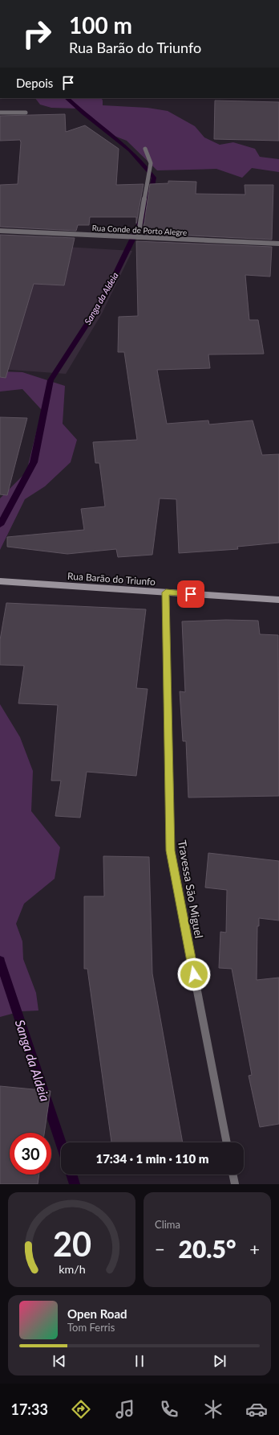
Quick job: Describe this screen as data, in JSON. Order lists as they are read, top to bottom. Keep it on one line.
{"streets":{"street":["Rua Conde de Porto Alegre","Rua Barão do Triunfo","Travessa São Miguel"]},"crossings":[["Rua Barão do Triunfo","Travessa São Miguel"]],"water":["Sanga da Aldeia"],"page":{"turn":["100 m","Rua Barão do Triunfo"],"then":"Depois","limit":"30","trip":"17:34 · 1 min · 110 m","tile":"Clima","heat":["−","20.5°","+"],"song":["Open Road","Tom Ferris"],"tabs":"17:33","gauge":["20","km/h"]}}
